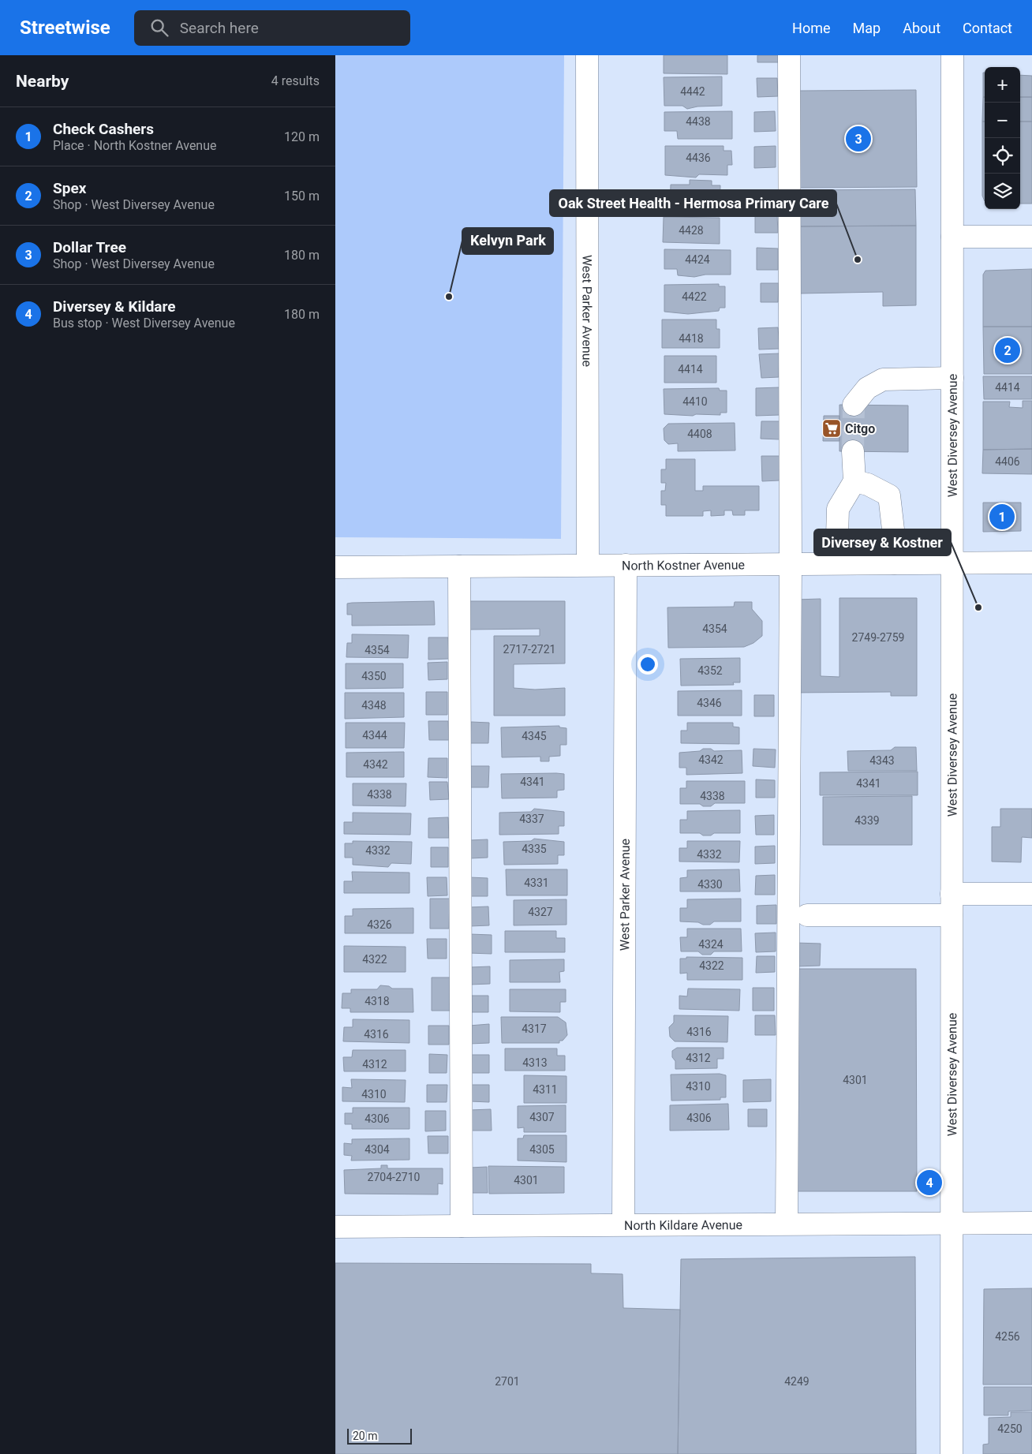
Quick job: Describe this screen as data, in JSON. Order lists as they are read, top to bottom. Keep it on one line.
{"streets":{"street":["West Parker Avenue","West Diversey Avenue","North Kostner Avenue","North Kildare Avenue"]},"crossings":[["West Parker Avenue","North Kostner Avenue"],["West Parker Avenue","North Kildare Avenue"],["West Diversey Avenue","North Kostner Avenue"],["West Diversey Avenue","North Kildare Avenue"]],"places":{"other":["Oak Street Health - Hermosa Primary Care","Kelvyn Park","Diversey & Kostner"],"supermarket":["Citgo"]},"house_numbers":["4442","4438","4436","4428","4424","4422","4418","4414","4414","4410","4408","4406","4354","2749-2759","2717-2721","4354","4352","4350","4346","4348","4344","4345","4342","4343","4342","4341","4341","4338","4338","4337","4339","4335","4332","4332","4331","4330","4327","4326","4324","4322","4322","4318","4317","4316","4316","4312","4313","4312","4301","4310","4311","4310","4307","4306","4306","4304","4305","2704-2710","4301","4256","2701","4249","4250"],"scale_bar":"20 m","page":{"header":"Streetwise","search":"Search here","nav":["Home","Map","About","Contact"],"heading":["Nearby","4 results"],"map_buttons":["+","−"],"list":[{"mark":"1","name":"Check Cashers","note":"Place · North Kostner Avenue","value":"120 m"},{"mark":"2","name":"Spex","note":"Shop · West Diversey Avenue","value":"150 m"},{"mark":"3","name":"Dollar Tree","note":"Shop · West Diversey Avenue","value":"180 m"},{"mark":"4","name":"Diversey & Kildare","note":"Bus stop · West Diversey Avenue","value":"180 m"}],"pins":["3","2","1","4"],"scale":"20 m"}}
